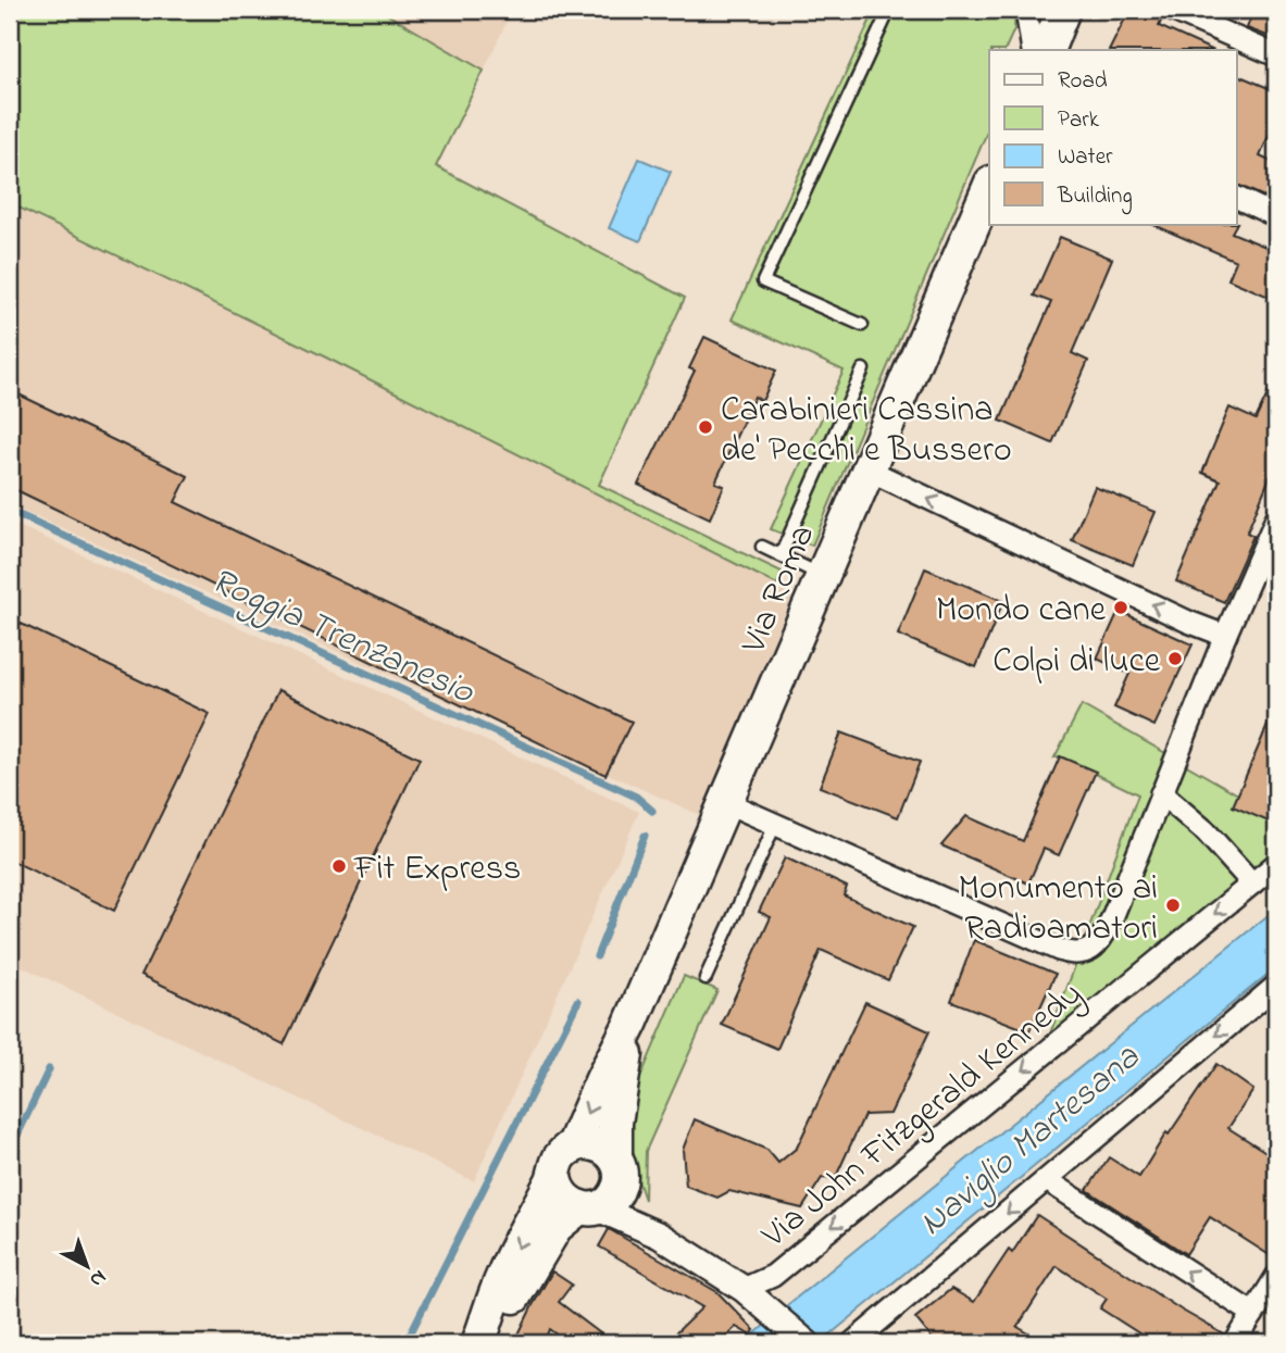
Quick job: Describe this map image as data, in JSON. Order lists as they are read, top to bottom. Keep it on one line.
{"streets":{"main road":["Via Roma"],"street":["Via John Fitzgerald Kennedy"]},"water":["Roggia Trenzanesio","Naviglio Martesana"],"places":["Carabinieri Cassina de' Pecchi e Bussero","Mondo cane","Colpi di luce","Fit Express","Monumento ai Radioamatori"],"legend":["Road","Park","Water","Building"],"north":"bottom right"}
